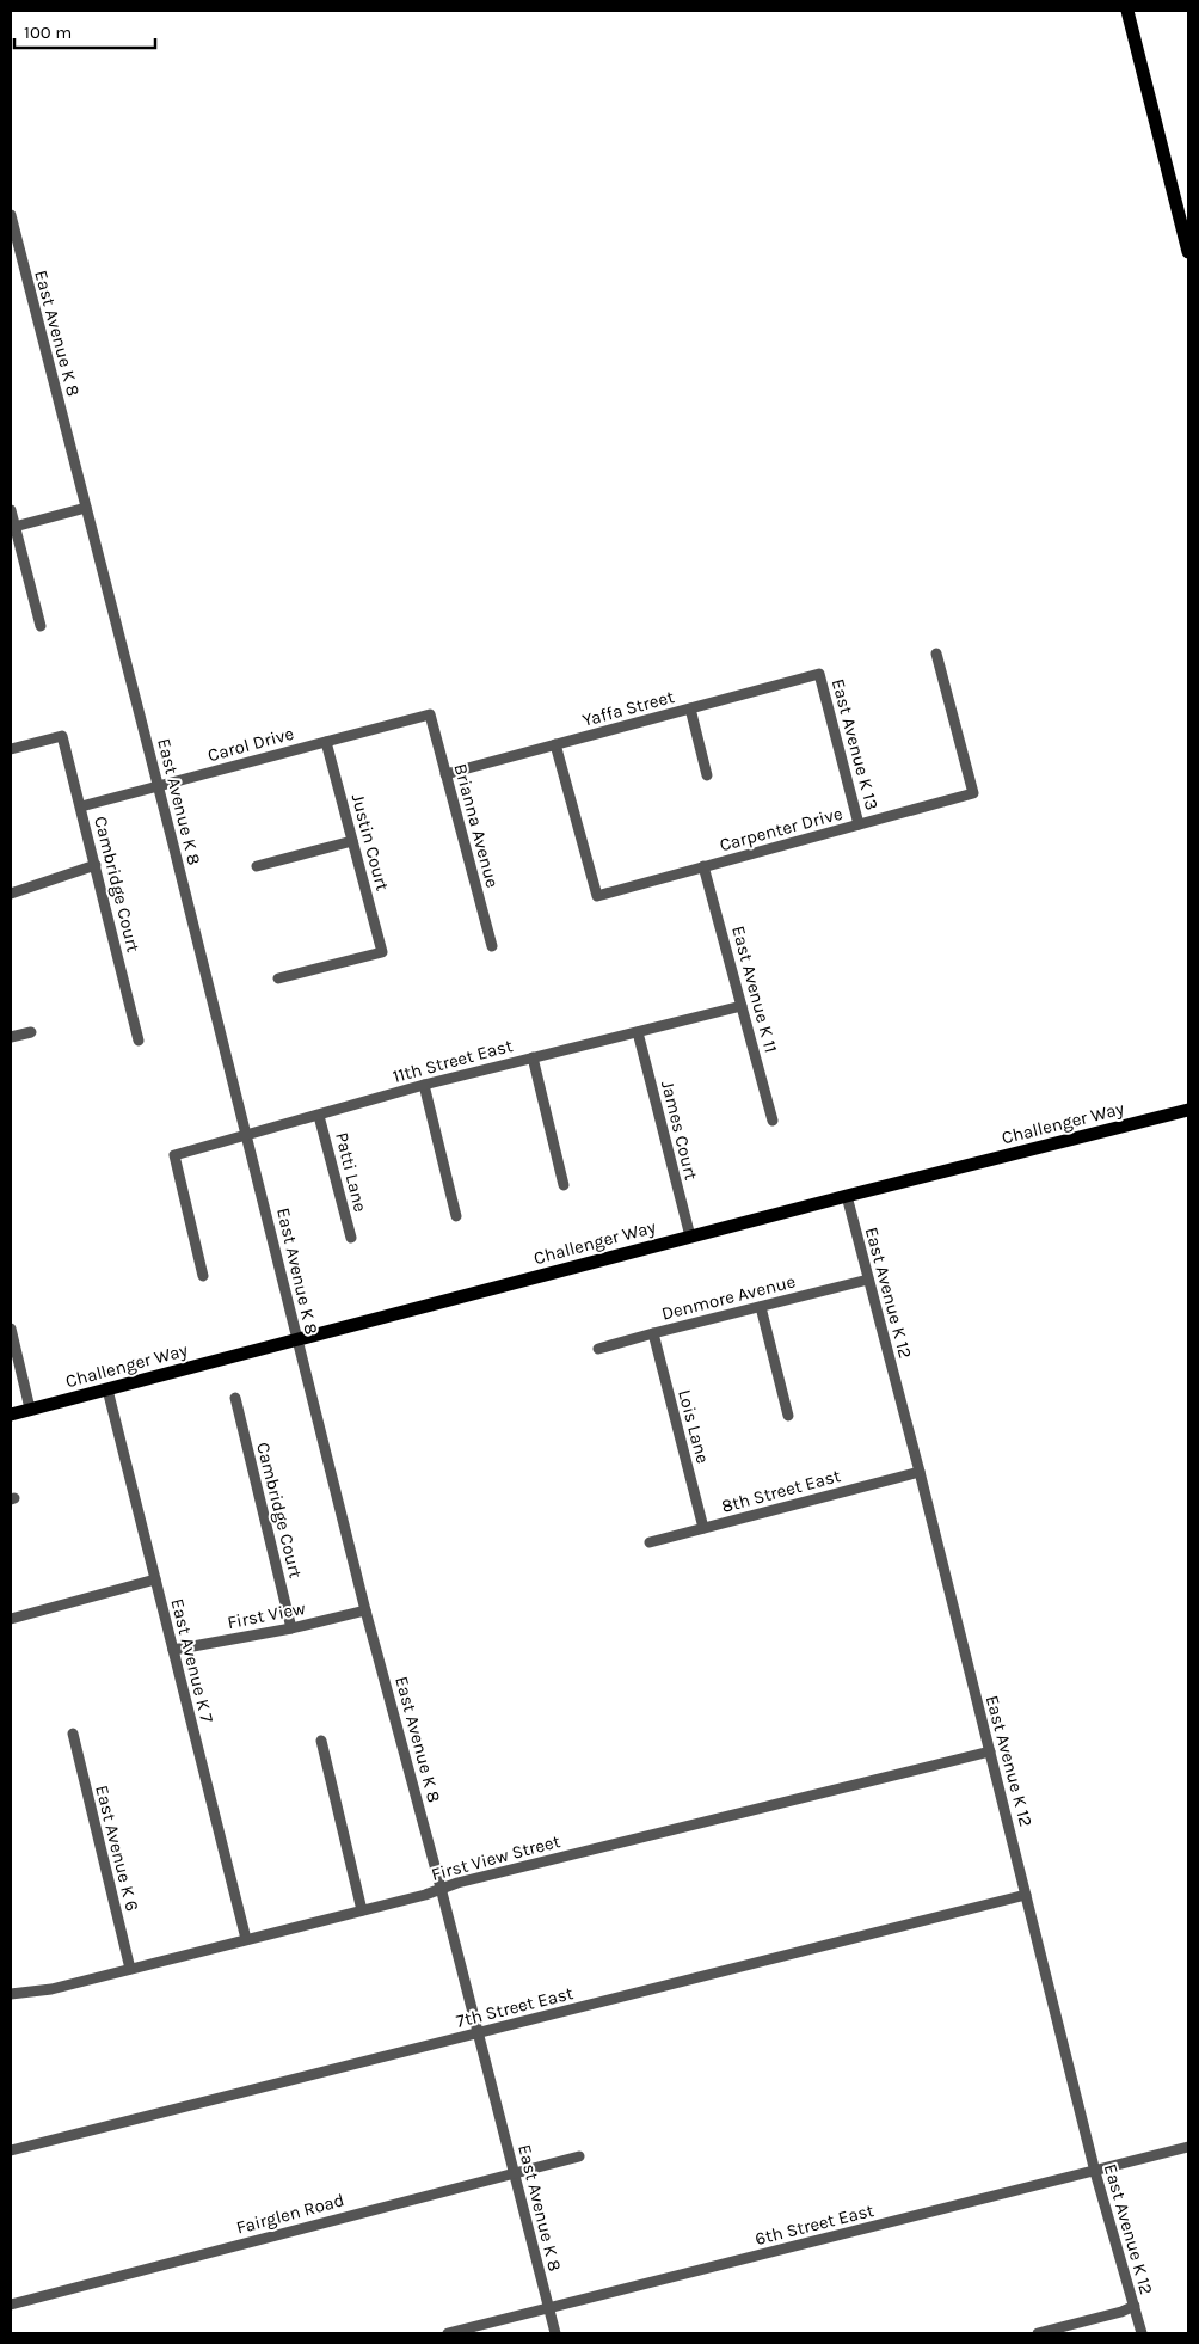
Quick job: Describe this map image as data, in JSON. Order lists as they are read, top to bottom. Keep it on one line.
{"streets":{"main road":["Challenger Way"],"street":["East Avenue K 8","Yaffa Street","Carol Drive","East Avenue K 13","Brianna Avenue","Carpenter Drive","Justin Court","Cambridge Court","East Avenue K 11","11th Street East","James Court","Patti Lane","East Avenue K 12","Denmore Avenue","Lois Lane","8th Street East","First View","East Avenue K 7","East Avenue K 6","First View Street","7th Street East","Fairglen Road","6th Street East"]},"crossings":[["East Avenue K 8","Carol Drive"],["East Avenue K 8","11th Street East"],["East Avenue K 8","Challenger Way"],["East Avenue K 8","First View"],["East Avenue K 8","First View Street"],["East Avenue K 8","7th Street East"],["East Avenue K 8","Fairglen Road"],["East Avenue K 8","6th Street East"],["Yaffa Street","East Avenue K 13"],["Yaffa Street","Brianna Avenue"],["Yaffa Street","Carpenter Drive"],["Carol Drive","Brianna Avenue"],["Carol Drive","Justin Court"],["Carol Drive","Cambridge Court"],["East Avenue K 13","Carpenter Drive"],["Carpenter Drive","East Avenue K 11"],["Cambridge Court","First View"],["East Avenue K 11","11th Street East"],["11th Street East","James Court"],["11th Street East","Patti Lane"],["Challenger Way","James Court"],["Challenger Way","East Avenue K 12"],["Challenger Way","East Avenue K 7"],["East Avenue K 12","Denmore Avenue"],["East Avenue K 12","8th Street East"],["East Avenue K 12","First View Street"],["East Avenue K 12","7th Street East"],["East Avenue K 12","6th Street East"],["Denmore Avenue","Lois Lane"],["Lois Lane","8th Street East"],["First View","East Avenue K 7"],["East Avenue K 7","First View Street"],["East Avenue K 6","First View Street"]],"scale_bar":"100 m"}
